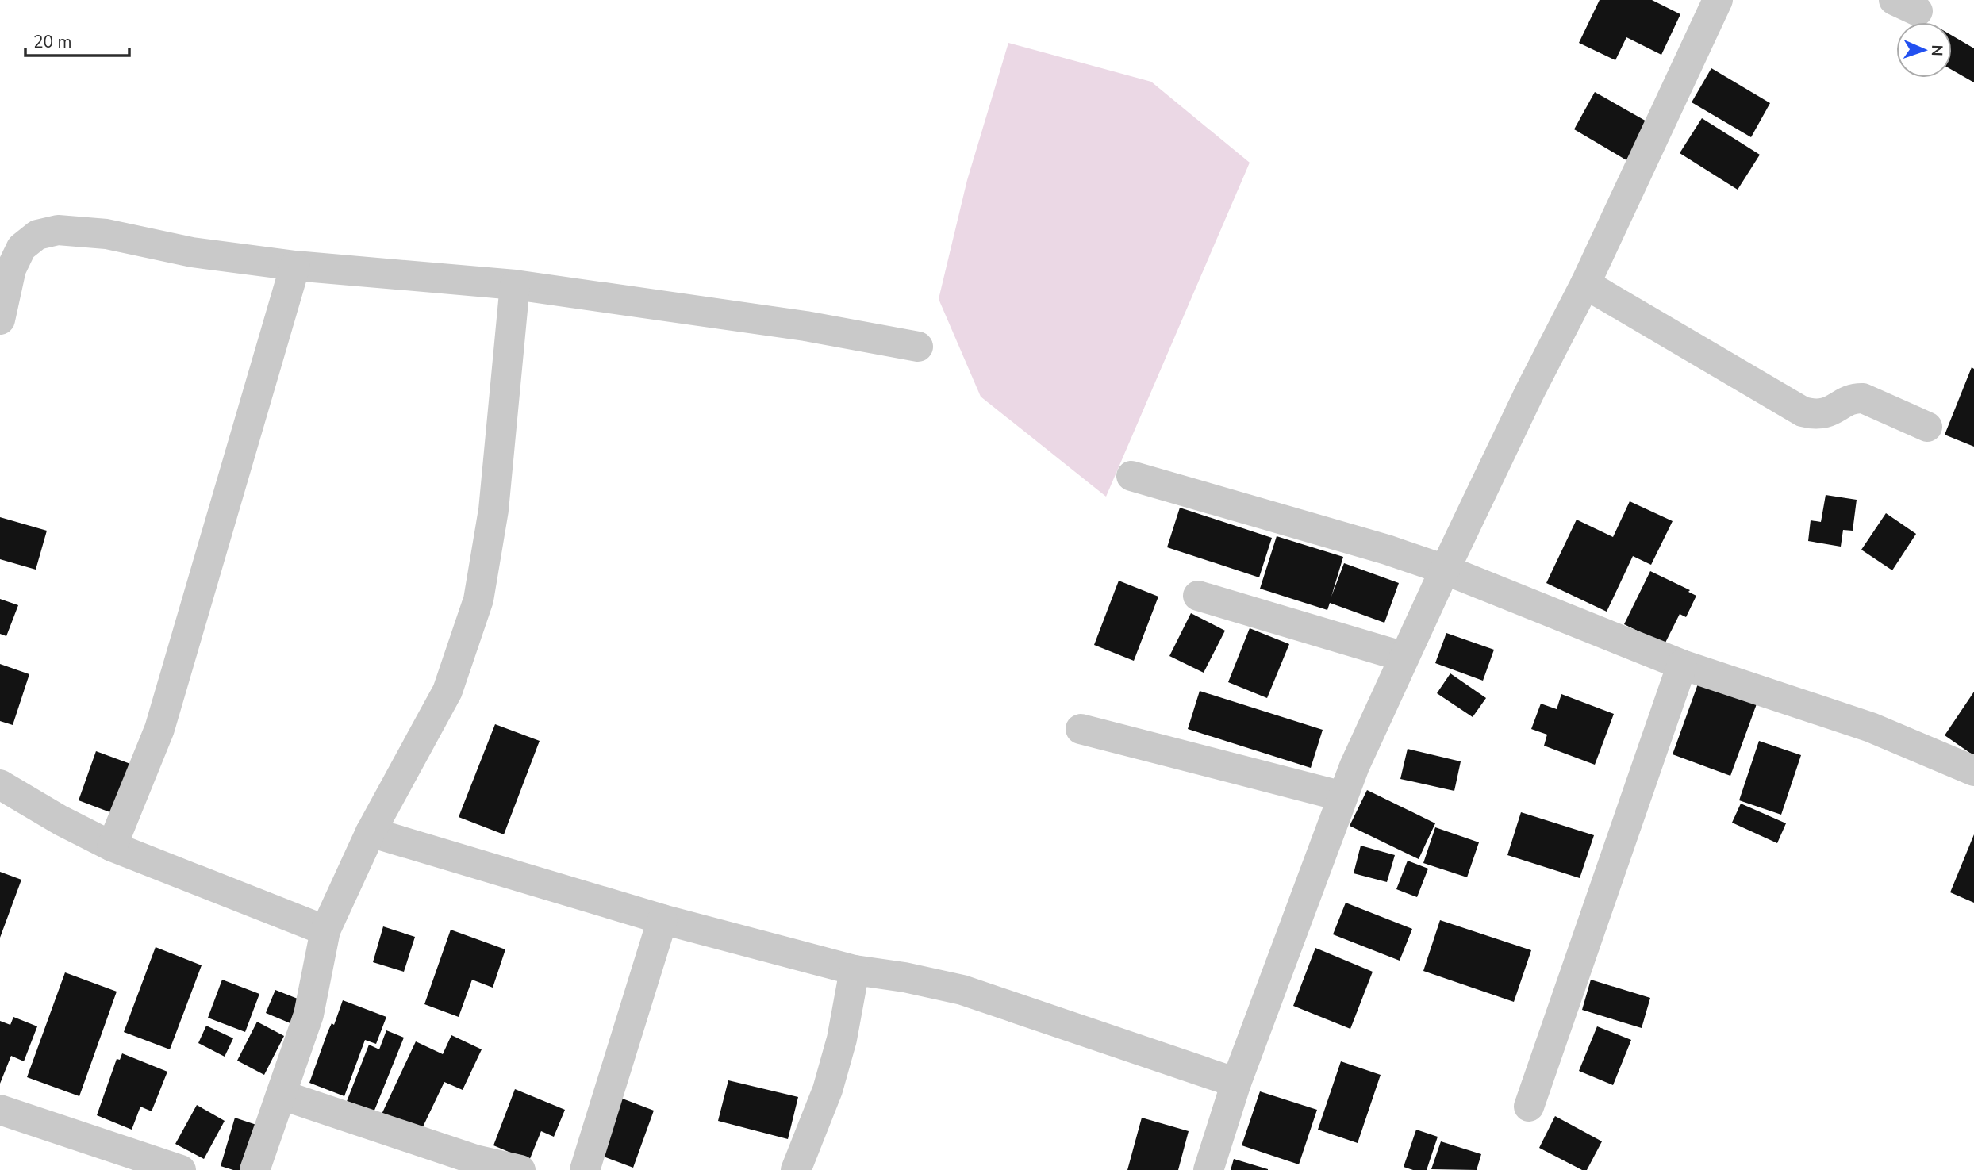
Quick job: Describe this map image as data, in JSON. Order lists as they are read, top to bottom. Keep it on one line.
{"scale_bar":"20 m","north":"right"}
